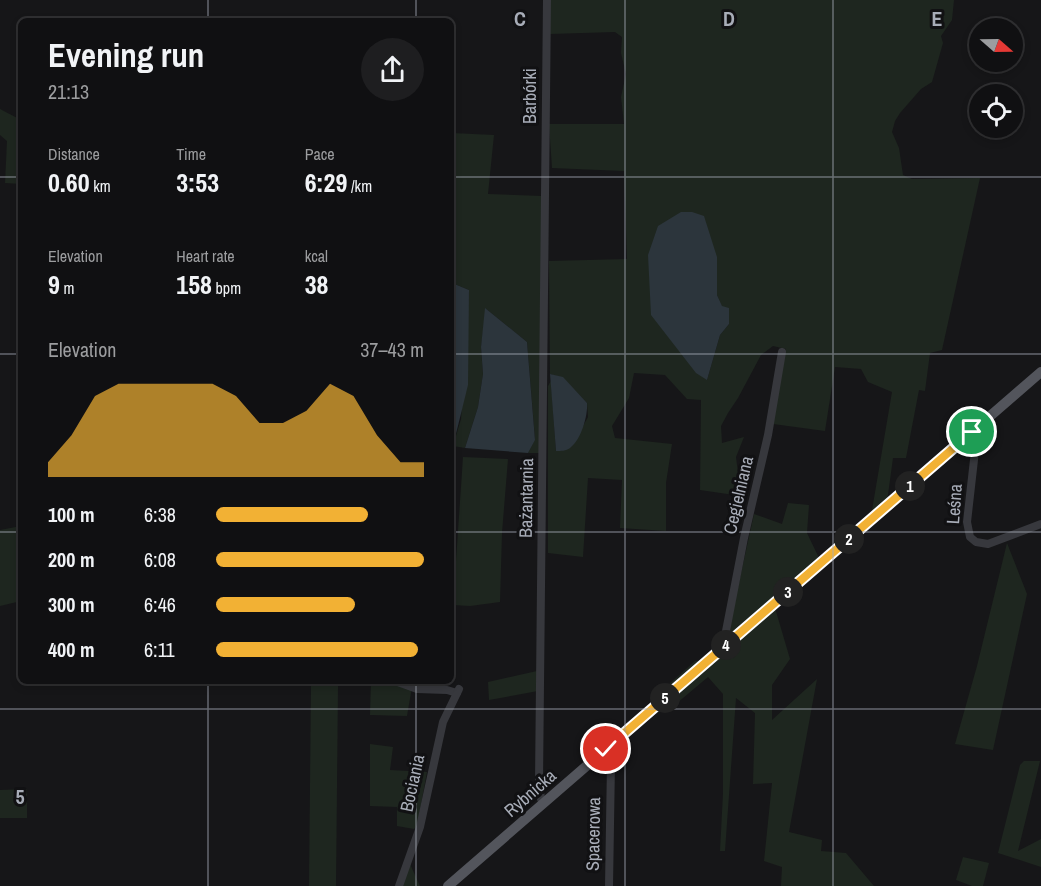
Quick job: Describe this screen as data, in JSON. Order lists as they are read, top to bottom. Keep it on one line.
{"streets":{"main road":["Rybnicka"],"street":["Barbórki","Cegielniana","Bażantarnia","Leśna","Bociania","Spacerowa"]},"crossings":[["Barbórki","Bażantarnia"],["Cegielniana","Rybnicka"],["Bażantarnia","Rybnicka"],["Leśna","Rybnicka"],["Rybnicka","Spacerowa"]],"north":"right","page":{"heading":["Evening run","21:13"],"stats":[["Distance","0.60 km"],["Time","3:53"],["Pace","6:29 /km"],["Elevation","9 m"],["Heart rate","158 bpm"],["kcal","38"]],"chart":["Elevation","37–43 m"],"pins":["1","2","3","4","5"],"list":[{"name":"100 m","note":"6:38"},{"name":"200 m","note":"6:08"},{"name":"300 m","note":"6:46"},{"name":"400 m","note":"6:11"}]},"grid":{"columns":["C","D","E"],"rows":["5"]}}
